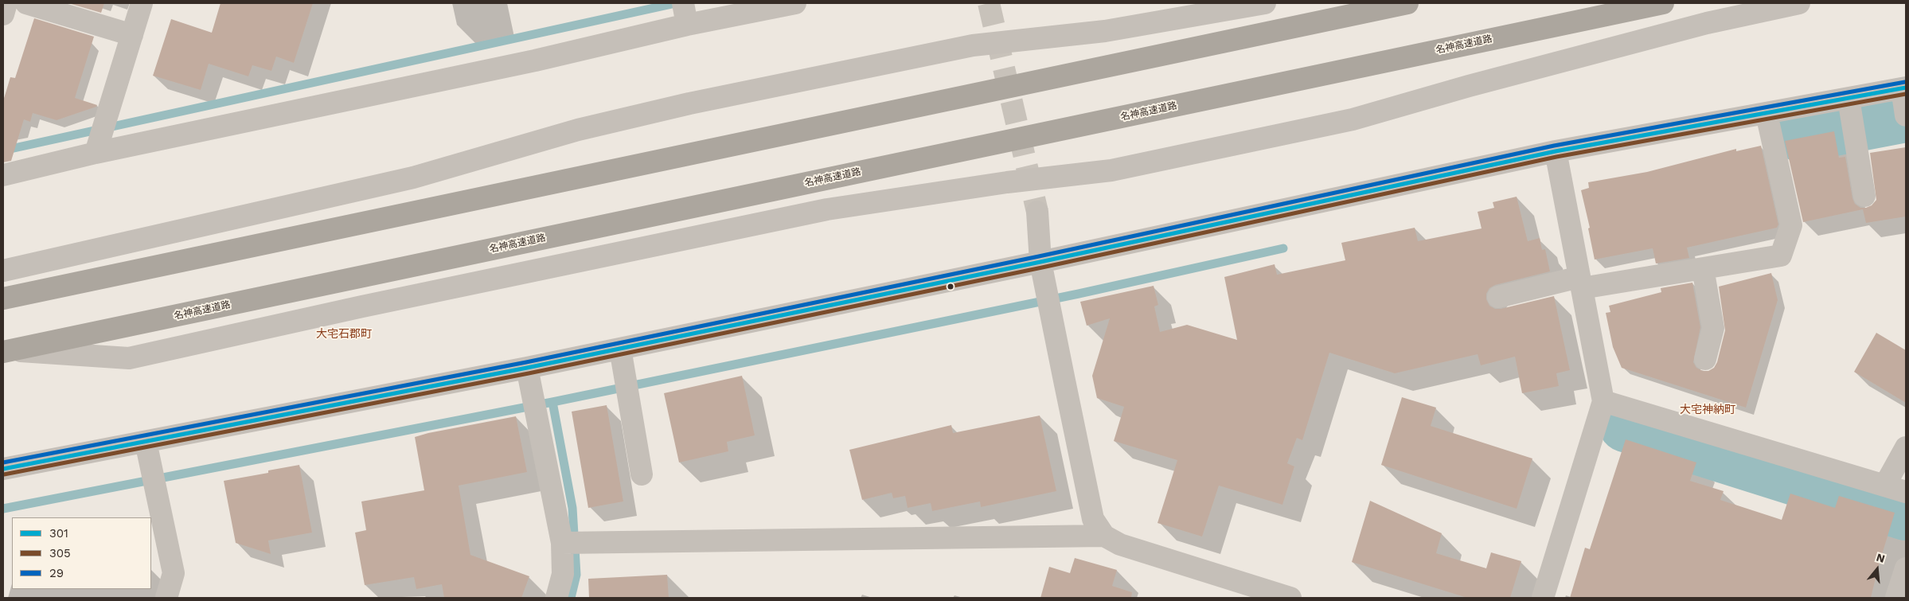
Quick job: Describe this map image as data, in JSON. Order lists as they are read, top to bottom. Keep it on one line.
{"streets":{"highway":["名神高速道路"]},"districts":["大宅石郡町","大宅神納町"],"lines":["transit line 29","transit line 301","transit line 305"],"legend":["301","305","29"],"north":"top"}
